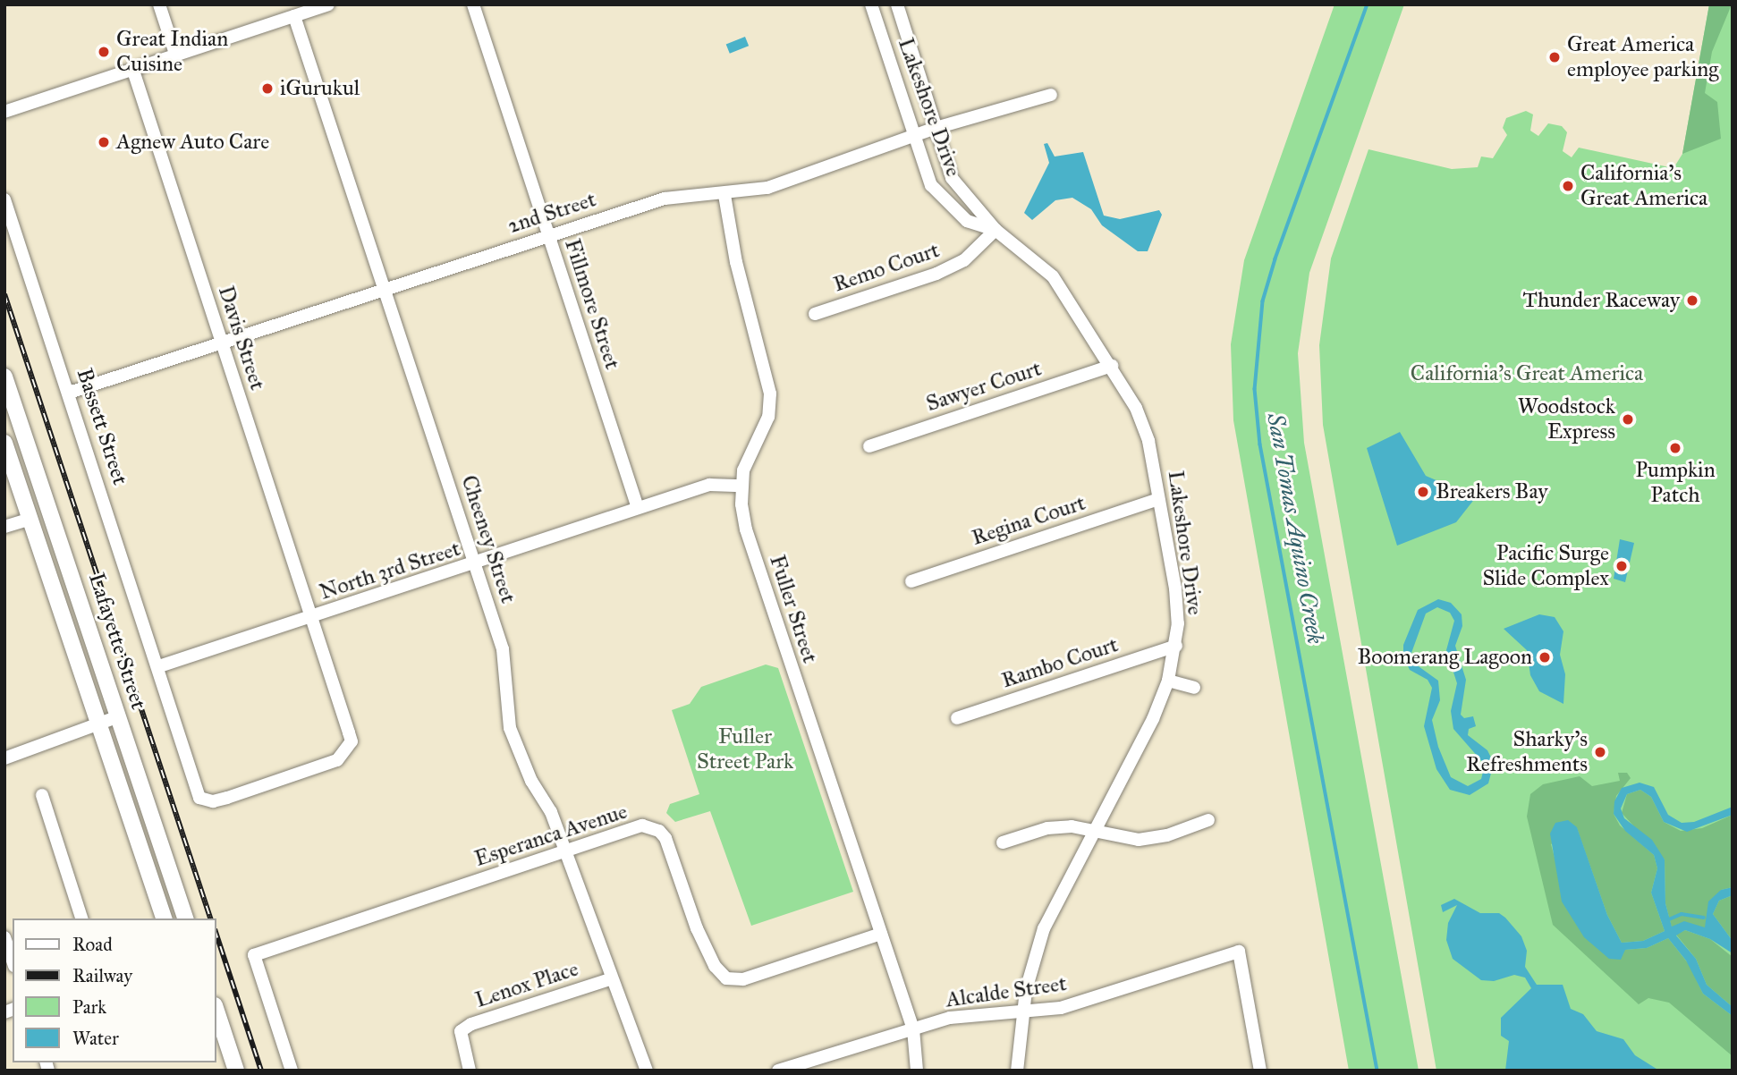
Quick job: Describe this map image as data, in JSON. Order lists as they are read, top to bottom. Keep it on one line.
{"streets":{"main road":["Lafayette Street"],"street":["Lakeshore Drive","2nd Street","Remo Court","Fillmore Street","Davis Street","Sawyer Court","Bassett Street","Regina Court","Cheeney Street","North 3rd Street","Fuller Street","Rambo Court","Esperanca Avenue","Lenox Place","Alcalde Street"]},"crossings":[["Lakeshore Drive","2nd Street"],["Lakeshore Drive","Remo Court"],["Lakeshore Drive","Sawyer Court"],["Lakeshore Drive","Regina Court"],["Lakeshore Drive","Rambo Court"],["Lakeshore Drive","Alcalde Street"],["2nd Street","Fillmore Street"],["2nd Street","Davis Street"],["2nd Street","Bassett Street"],["2nd Street","Cheeney Street"],["2nd Street","Fuller Street"],["Fillmore Street","North 3rd Street"],["Davis Street","Bassett Street"],["Davis Street","North 3rd Street"],["Bassett Street","North 3rd Street"],["Cheeney Street","North 3rd Street"],["Cheeney Street","Esperanca Avenue"],["Cheeney Street","Lenox Place"],["North 3rd Street","Fuller Street"],["Fuller Street","Esperanca Avenue"],["Fuller Street","Alcalde Street"]],"water":["San Tomas Aquino Creek"],"parks":["California's Great America","Fuller Street Park"],"places":["Great Indian Cuisine","Great America employee parking","iGurukul","Agnew Auto Care","California’s Great America","Thunder Raceway","Woodstock Express","Pumpkin Patch","Breakers Bay","Pacific Surge Slide Complex","Boomerang Lagoon","Sharky's Refreshments"],"legend":["Road","Railway","Park","Water"]}
